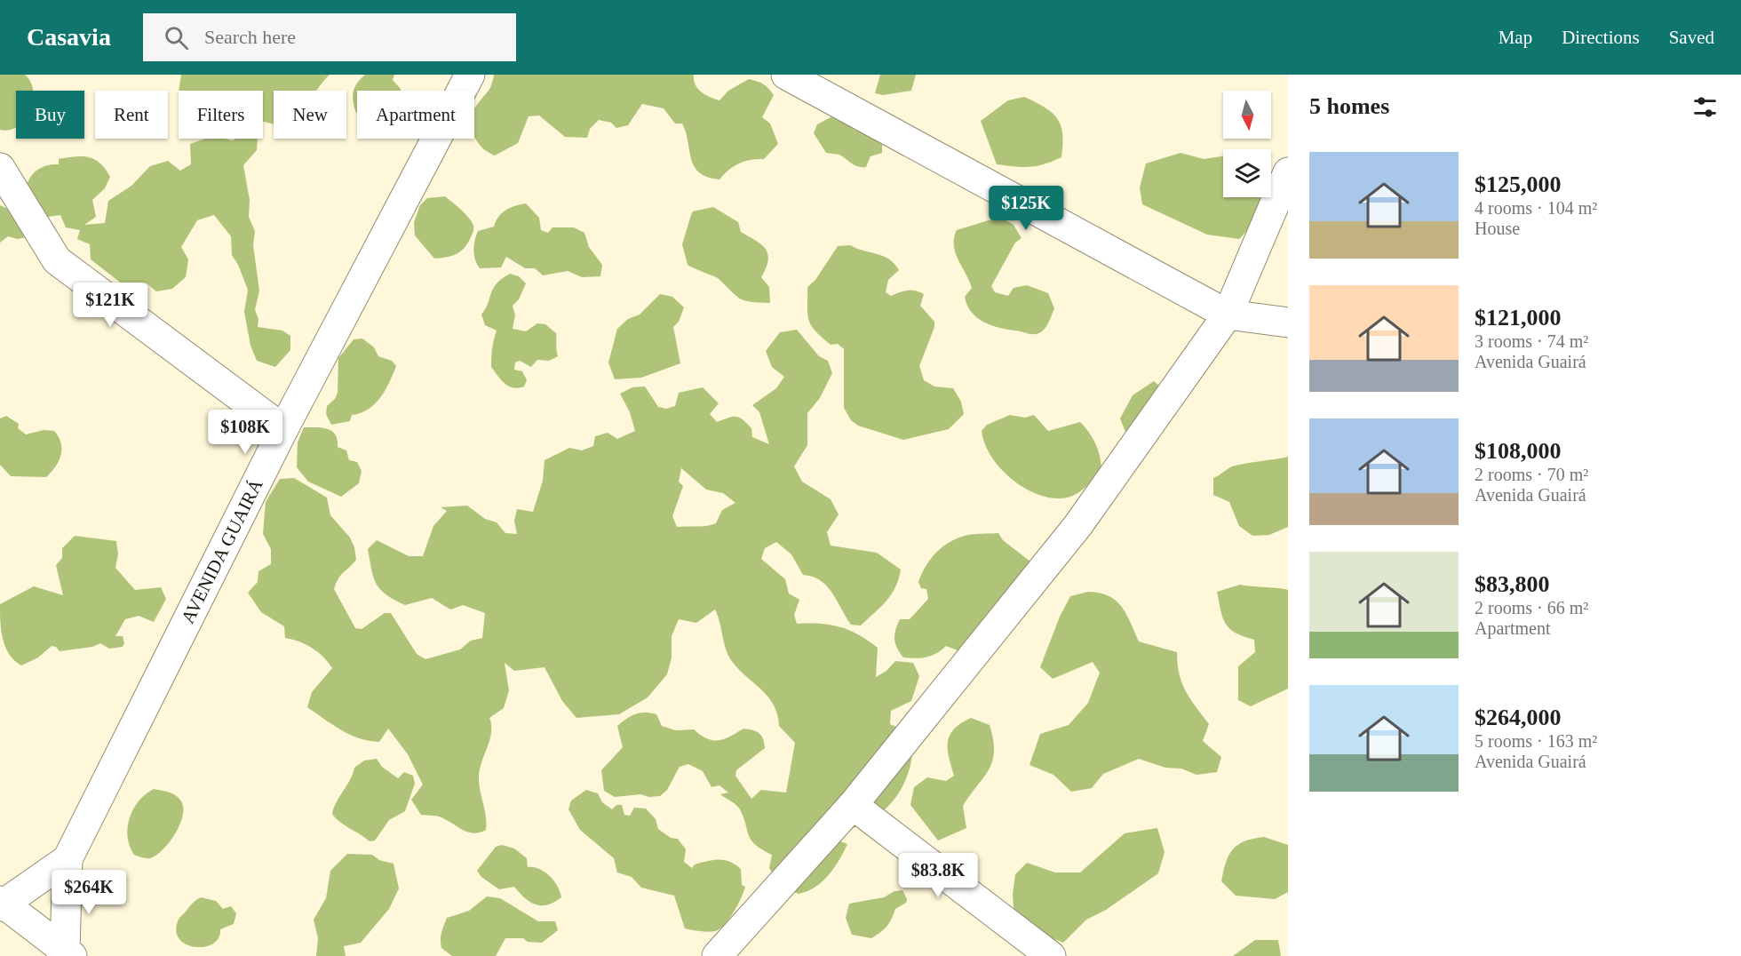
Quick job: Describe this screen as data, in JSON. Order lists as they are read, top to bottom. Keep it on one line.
{"streets":{"street":["AVENIDA GUAIRÁ"]},"north":"bottom","page":{"header":"Casavia","search":"Search here","nav":["Map","Directions","Saved"],"heading":"5 homes","chip":["Buy","Rent","Filters","New","Apartment"],"list":[{"name":"$125,000","note":"4 rooms · 104 m² · House"},{"name":"$121,000","note":"3 rooms · 74 m² · Avenida Guairá"},{"name":"$108,000","note":"2 rooms · 70 m² · Avenida Guairá"},{"name":"$83,800","note":"2 rooms · 66 m² · Apartment"},{"name":"$264,000","note":"5 rooms · 163 m² · Avenida Guairá"}],"price":["$125K","$121K","$108K","$83.8K","$264K"]}}
